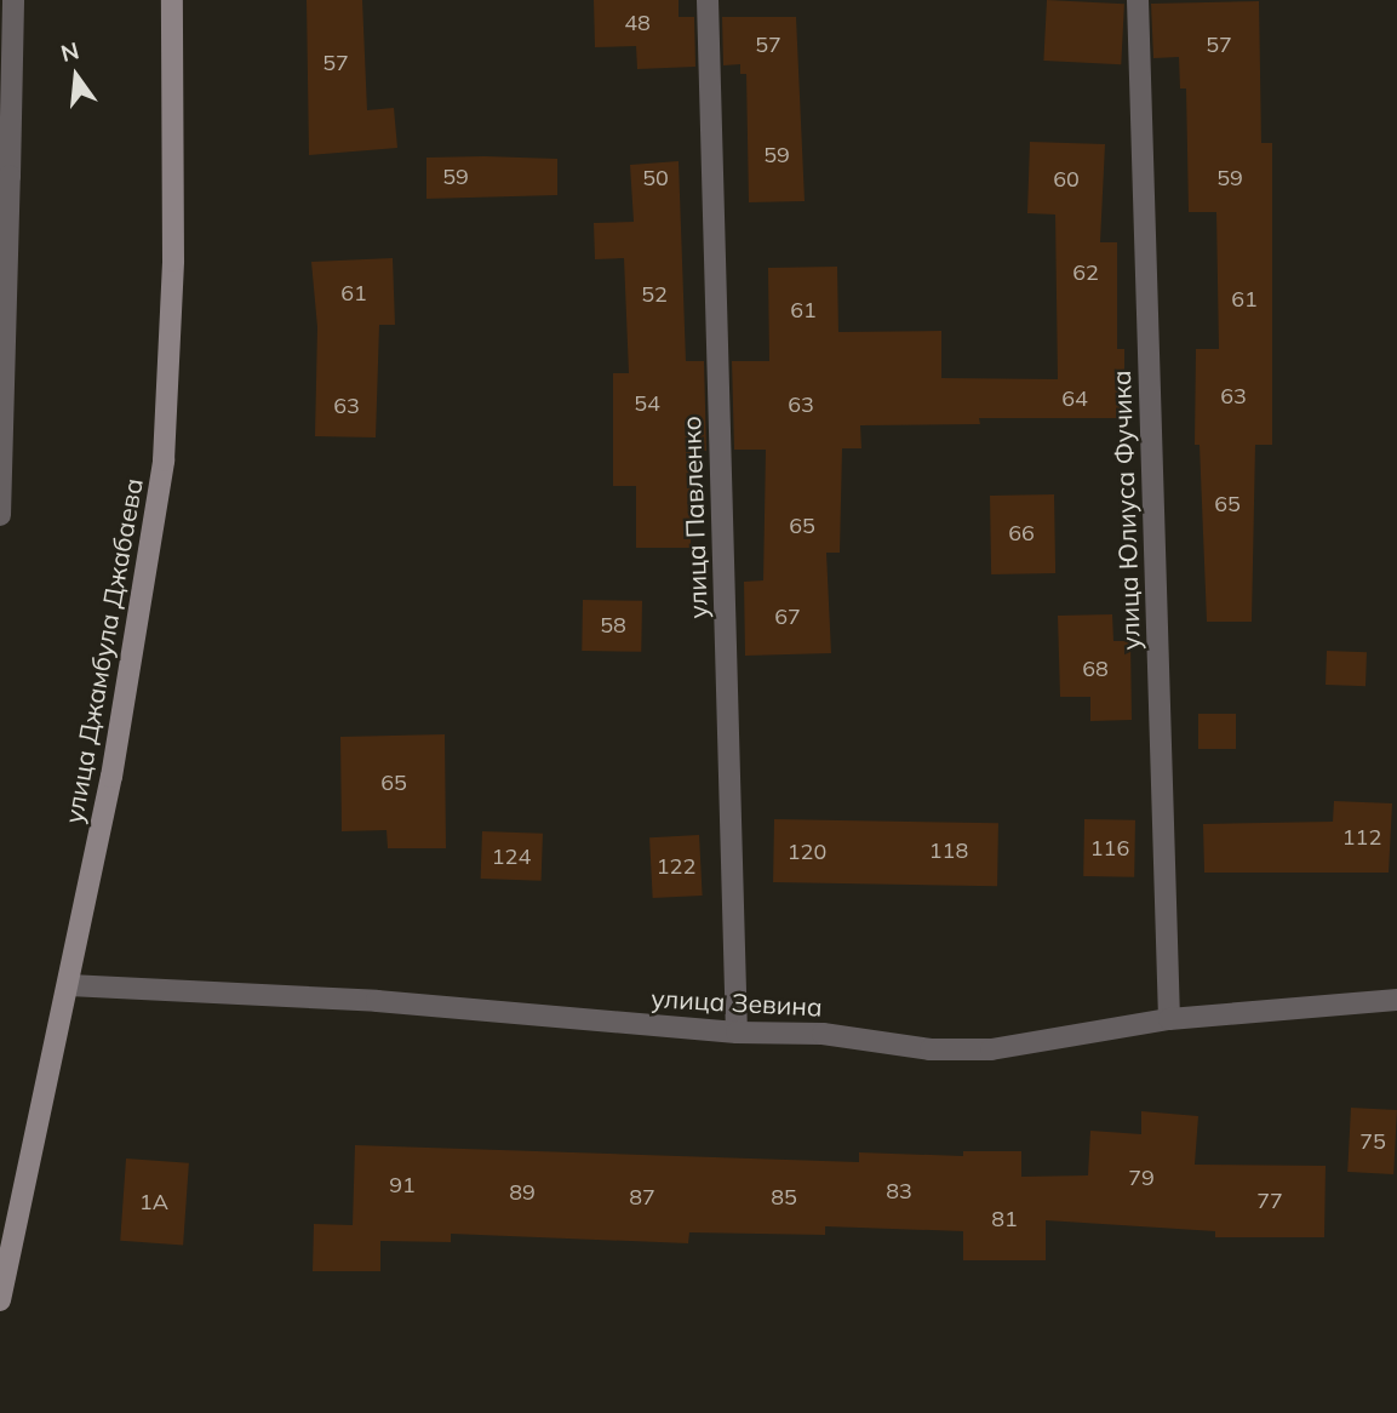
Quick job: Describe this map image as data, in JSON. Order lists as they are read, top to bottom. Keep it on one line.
{"streets":{"main road":["улица Джамбула Джабаева"],"street":["улица Юлиуса Фучика","улица Павленко","улица Зевина"]},"crossings":[["улица Юлиуса Фучика","улица Зевина"],["улица Павленко","улица Зевина"],["улица Джамбула Джабаева","улица Зевина"]],"house_numbers":["48","57","57","57","59","59","50","59","60","62","61","52","61","61","63","64","54","63","63","65","65","66","67","58","68","65","112","116","118","120","124","122","75","79","91","83","89","87","85","77","1А","81"],"north":"top"}
